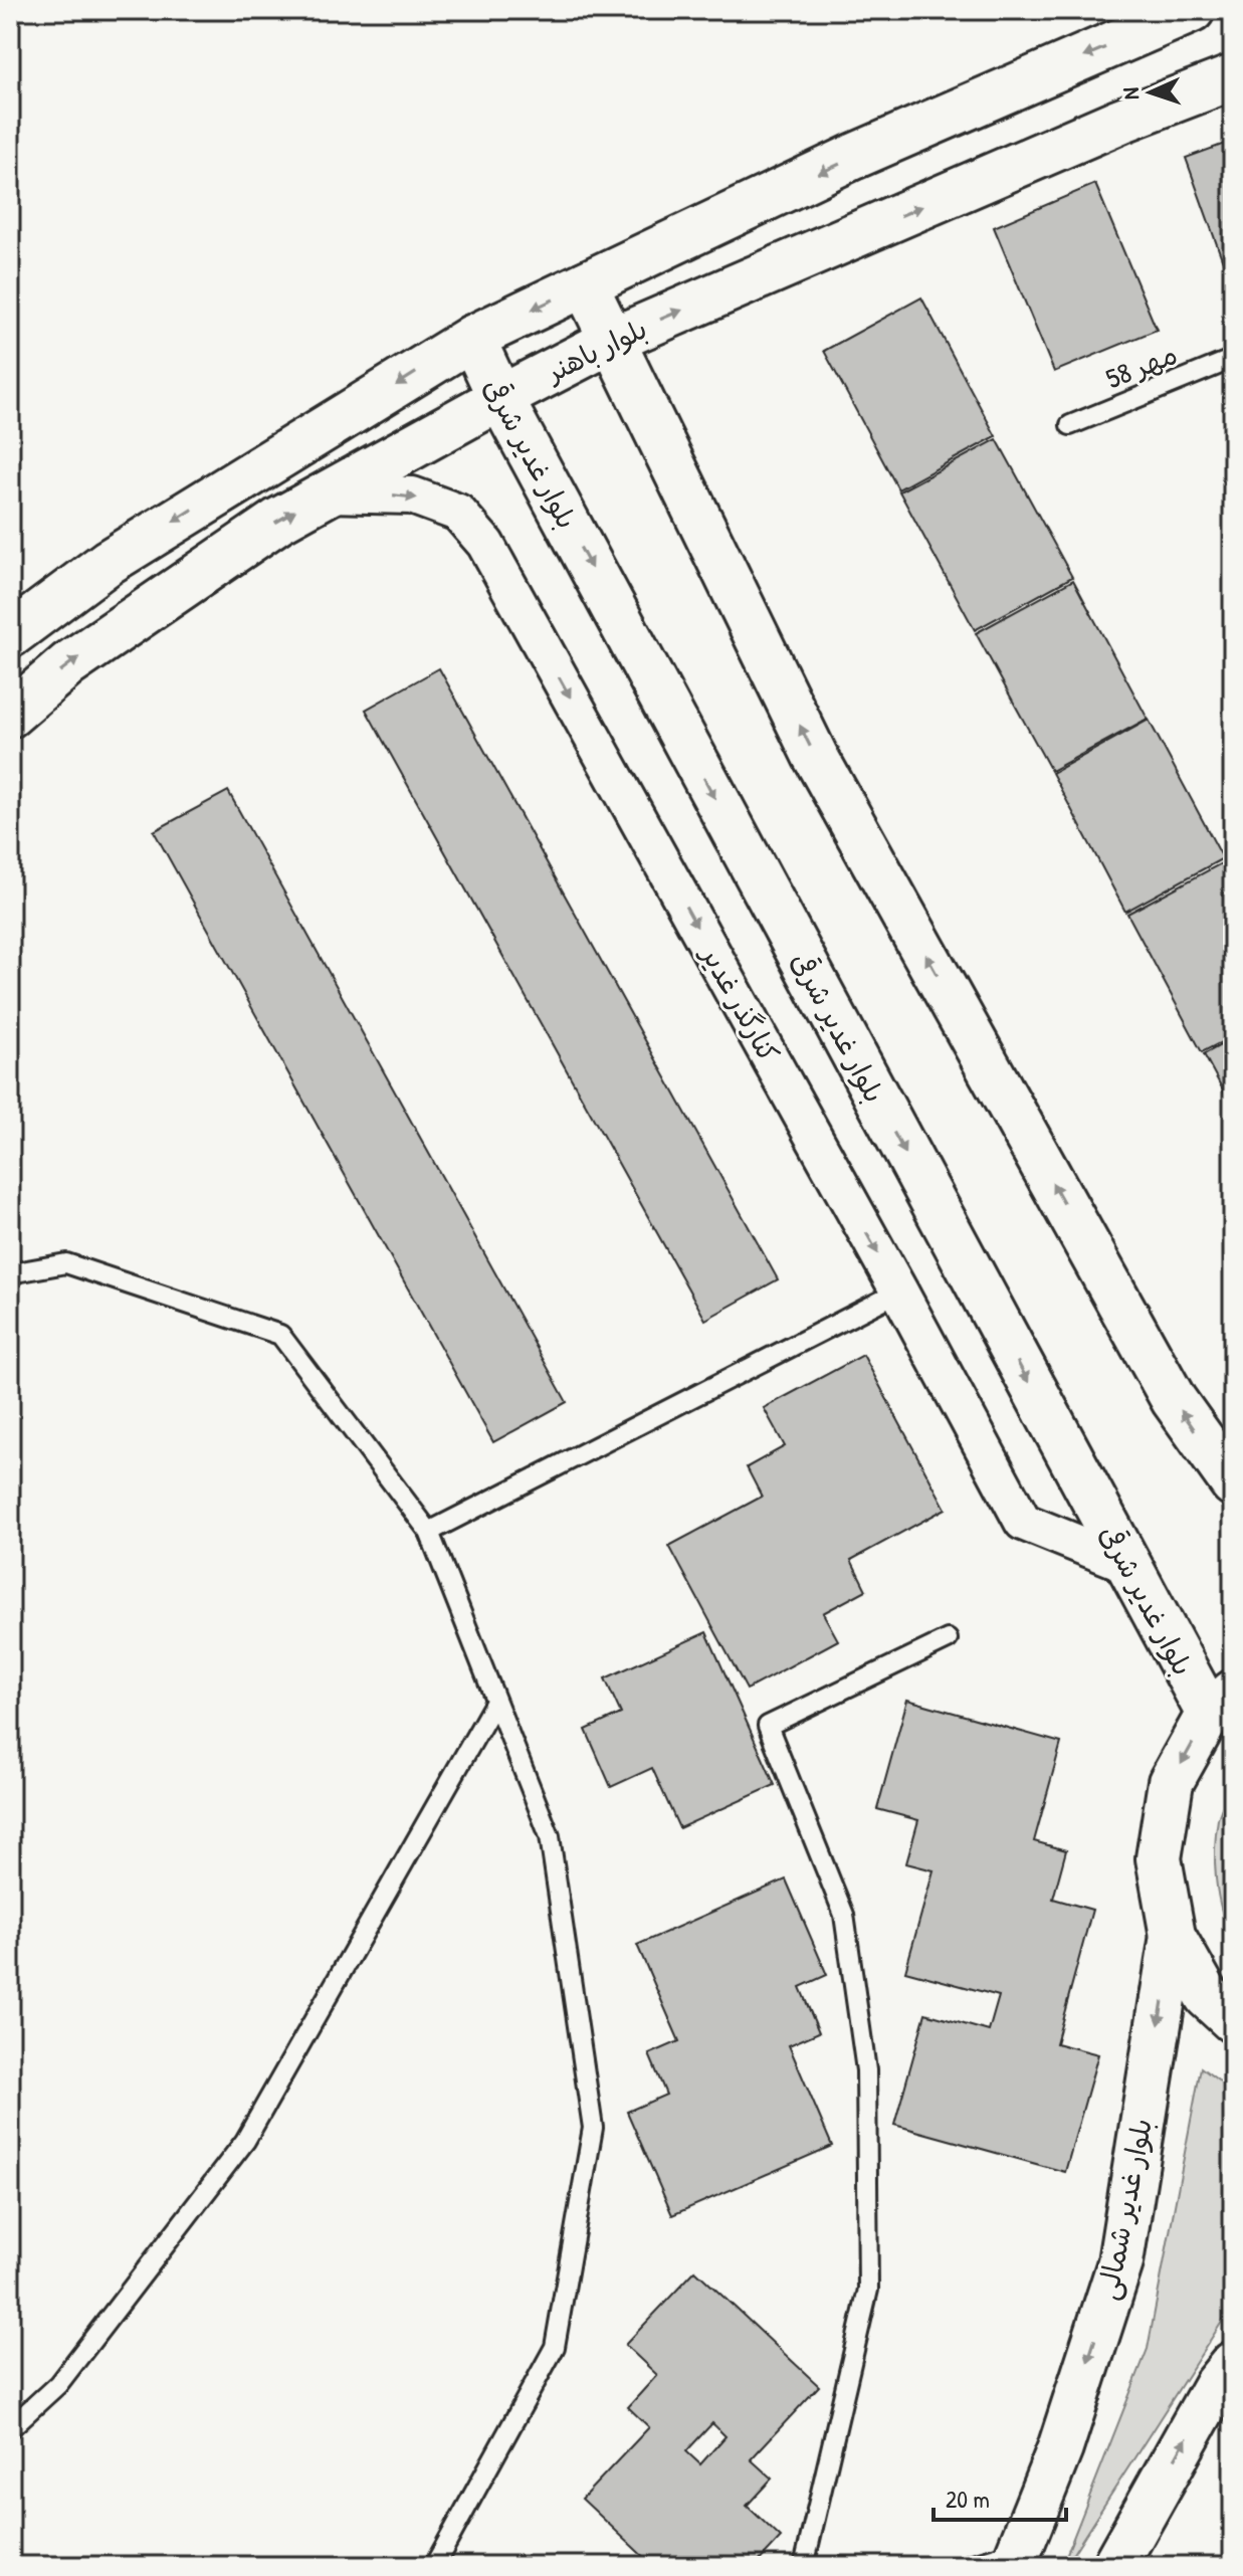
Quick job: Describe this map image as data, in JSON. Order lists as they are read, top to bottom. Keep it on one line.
{"streets":{"main road":["بلوار باهنر","بلوار غدیر شرقی","بلوار غدیر شمالی"],"street":["کنارگذر غدیر"],"lane":["مهر 58"]},"crossings":[["بلوار باهنر","بلوار غدیر شرقی"],["بلوار باهنر","کنارگذر غدیر"],["بلوار غدیر شرقی","کنارگذر غدیر"]],"one_way":["کنارگذر غدیر"],"scale_bar":"20 m","north":"left"}
